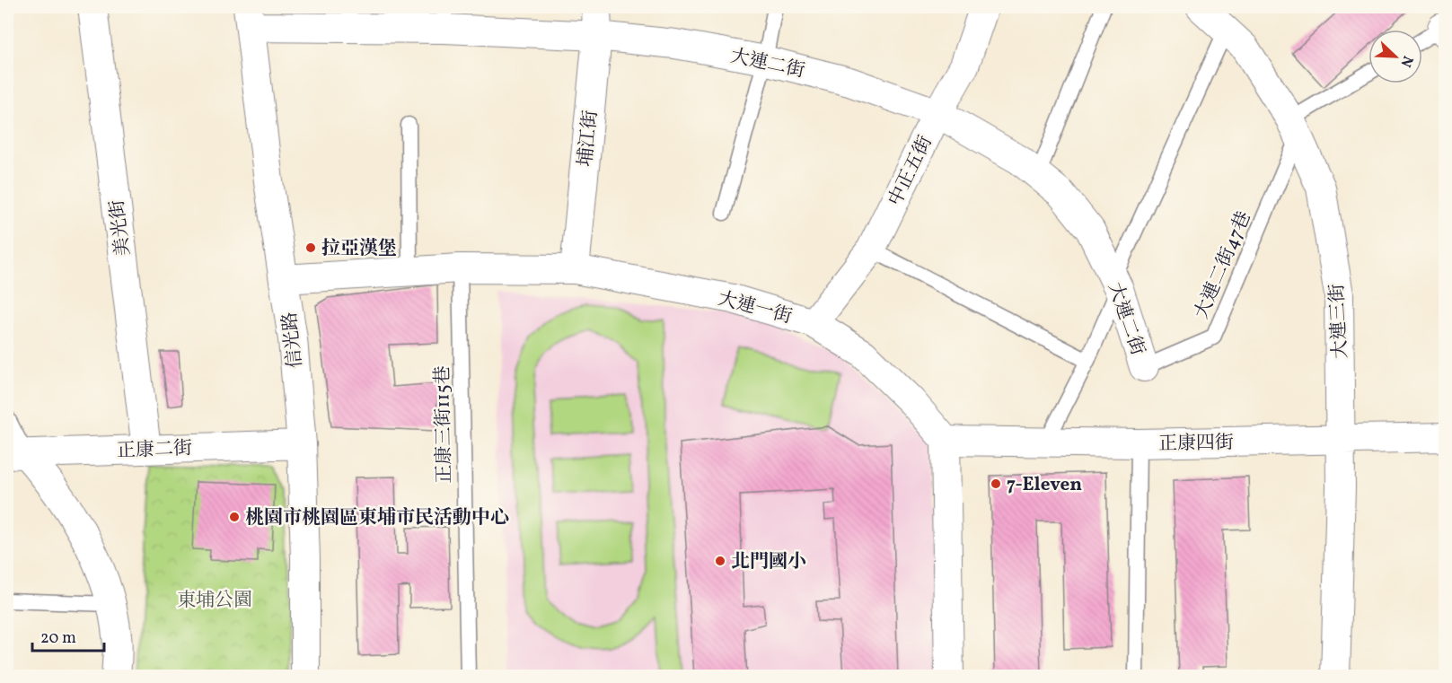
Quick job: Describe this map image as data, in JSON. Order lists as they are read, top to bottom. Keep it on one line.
{"streets":{"street":["大連二街","埔江街","中正五街","美光街","大連一街","大連三街","信光路","正康四街","正康二街"],"lane":["大連二街47巷","正康三街115巷"]},"crossings":[["大連二街","埔江街"],["大連二街","中正五街"],["大連二街","大連二街47巷"],["大連二街","信光路"],["埔江街","大連一街"],["中正五街","大連一街"],["美光街","正康二街"],["大連二街47巷","大連三街"],["大連一街","信光路"],["大連一街","正康三街115巷"],["大連一街","正康四街"],["大連三街","正康四街"],["信光路","正康二街"]],"parks":["東埔公園"],"places":["拉亞漢堡","7-Eleven","桃園市桃園區東埔市民活動中心","北門國小"],"scale_bar":"20 m","north":"bottom right"}
